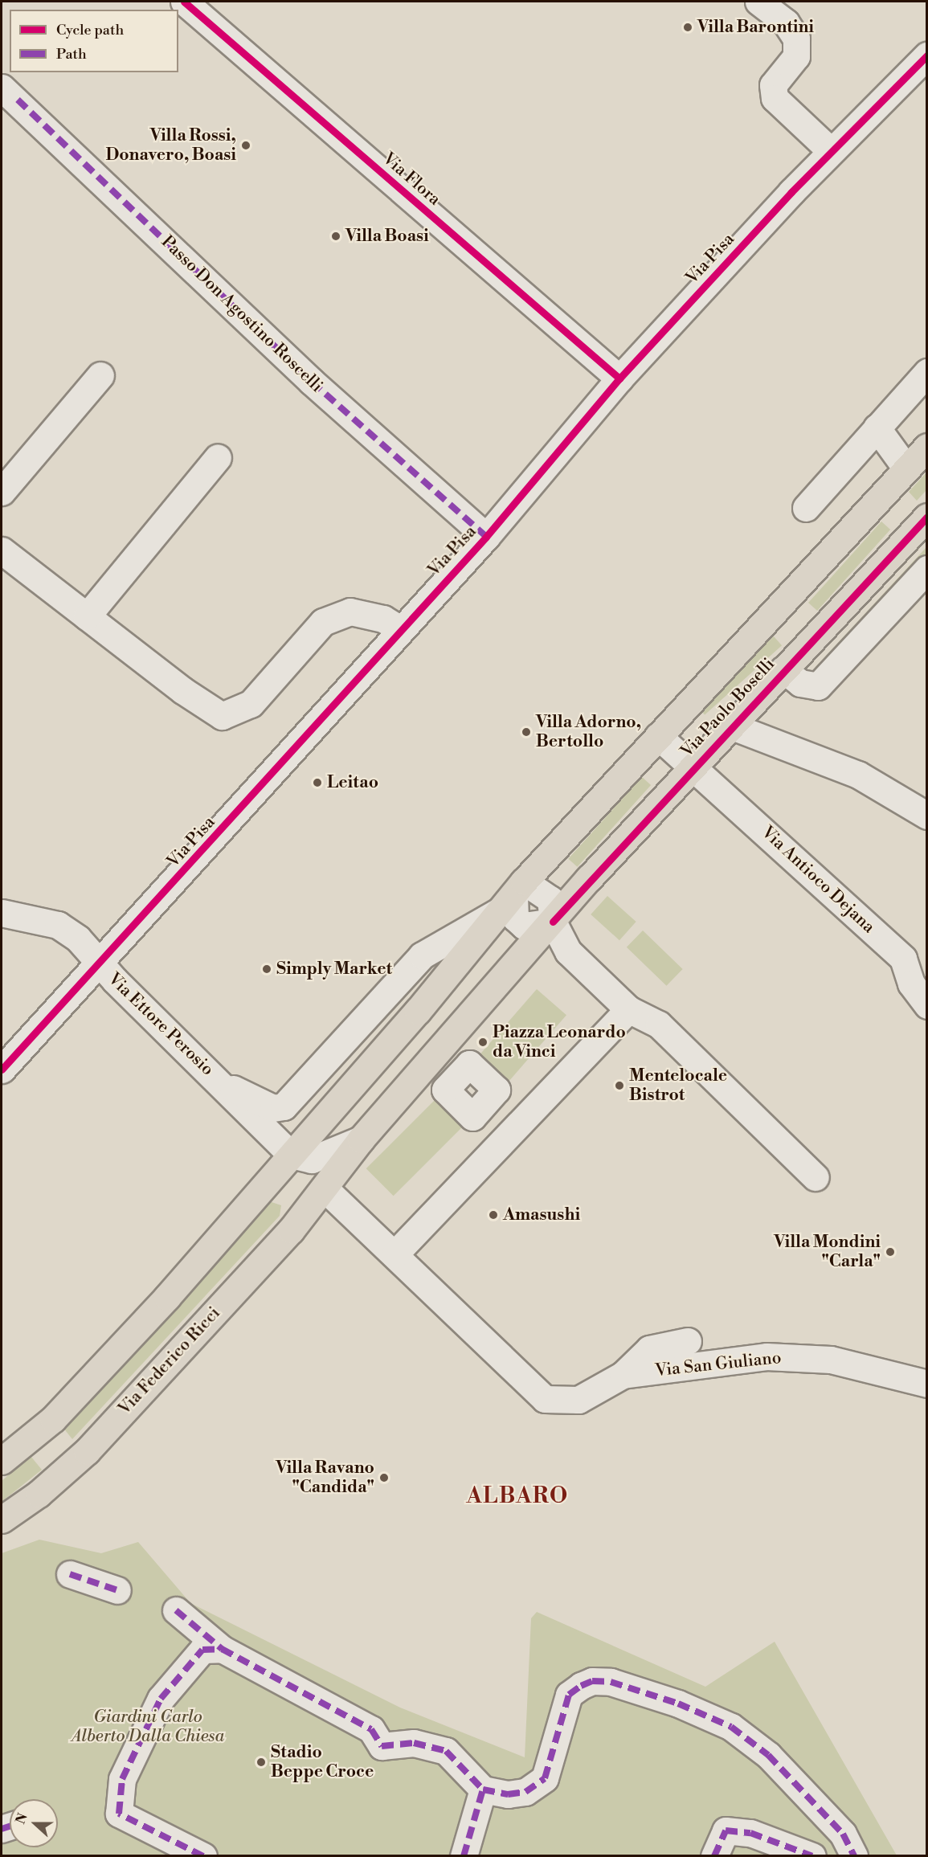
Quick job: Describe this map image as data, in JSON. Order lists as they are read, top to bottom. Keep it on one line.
{"streets":{"main road":["Via Paolo Boselli","Via Federico Ricci"],"street":["Via Flora","Via Pisa","Passo Don Agostino Roscelli","Via Antioco Dejana","Via Ettore Perosio","Via San Giuliano"]},"crossings":[["Via Flora","Via Pisa"],["Via Pisa","Passo Don Agostino Roscelli"],["Via Pisa","Via Ettore Perosio"],["Via Paolo Boselli","Via Antioco Dejana"]],"districts":["ALBARO"],"parks":["Giardini Carlo Alberto Dalla Chiesa"],"places":["Villa Barontini","Villa Rossi, Donavero, Boasi","Villa Boasi","Villa Adorno, Bertollo","Leitao","Simply Market","Piazza Leonardo da Vinci","Mentelocale Bistrot","Amasushi","Villa Mondini \"Carla\"","Villa Ravano \"Candida\"","Stadio Beppe Croce"],"legend":["Cycle path","Path"],"north":"left"}
